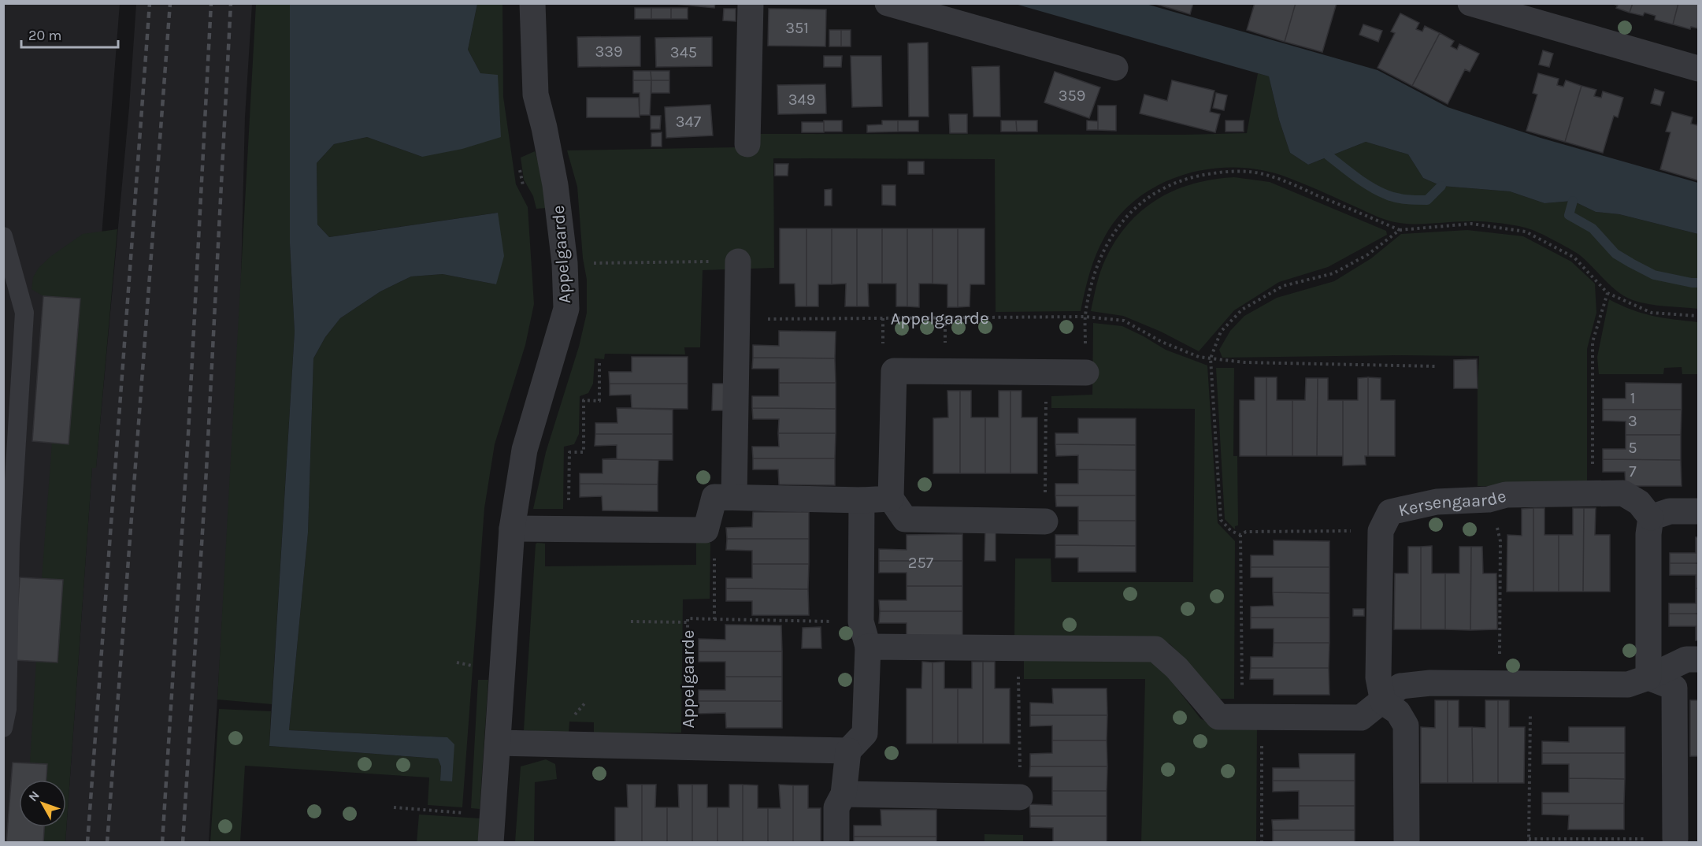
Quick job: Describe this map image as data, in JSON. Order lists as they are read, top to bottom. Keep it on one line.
{"streets":{"street":["Appelgaarde","Kersengaarde"]},"house_numbers":["351","339","345","359","349","347","1","3","5","7","257"],"scale_bar":"20 m","north":"top left"}
